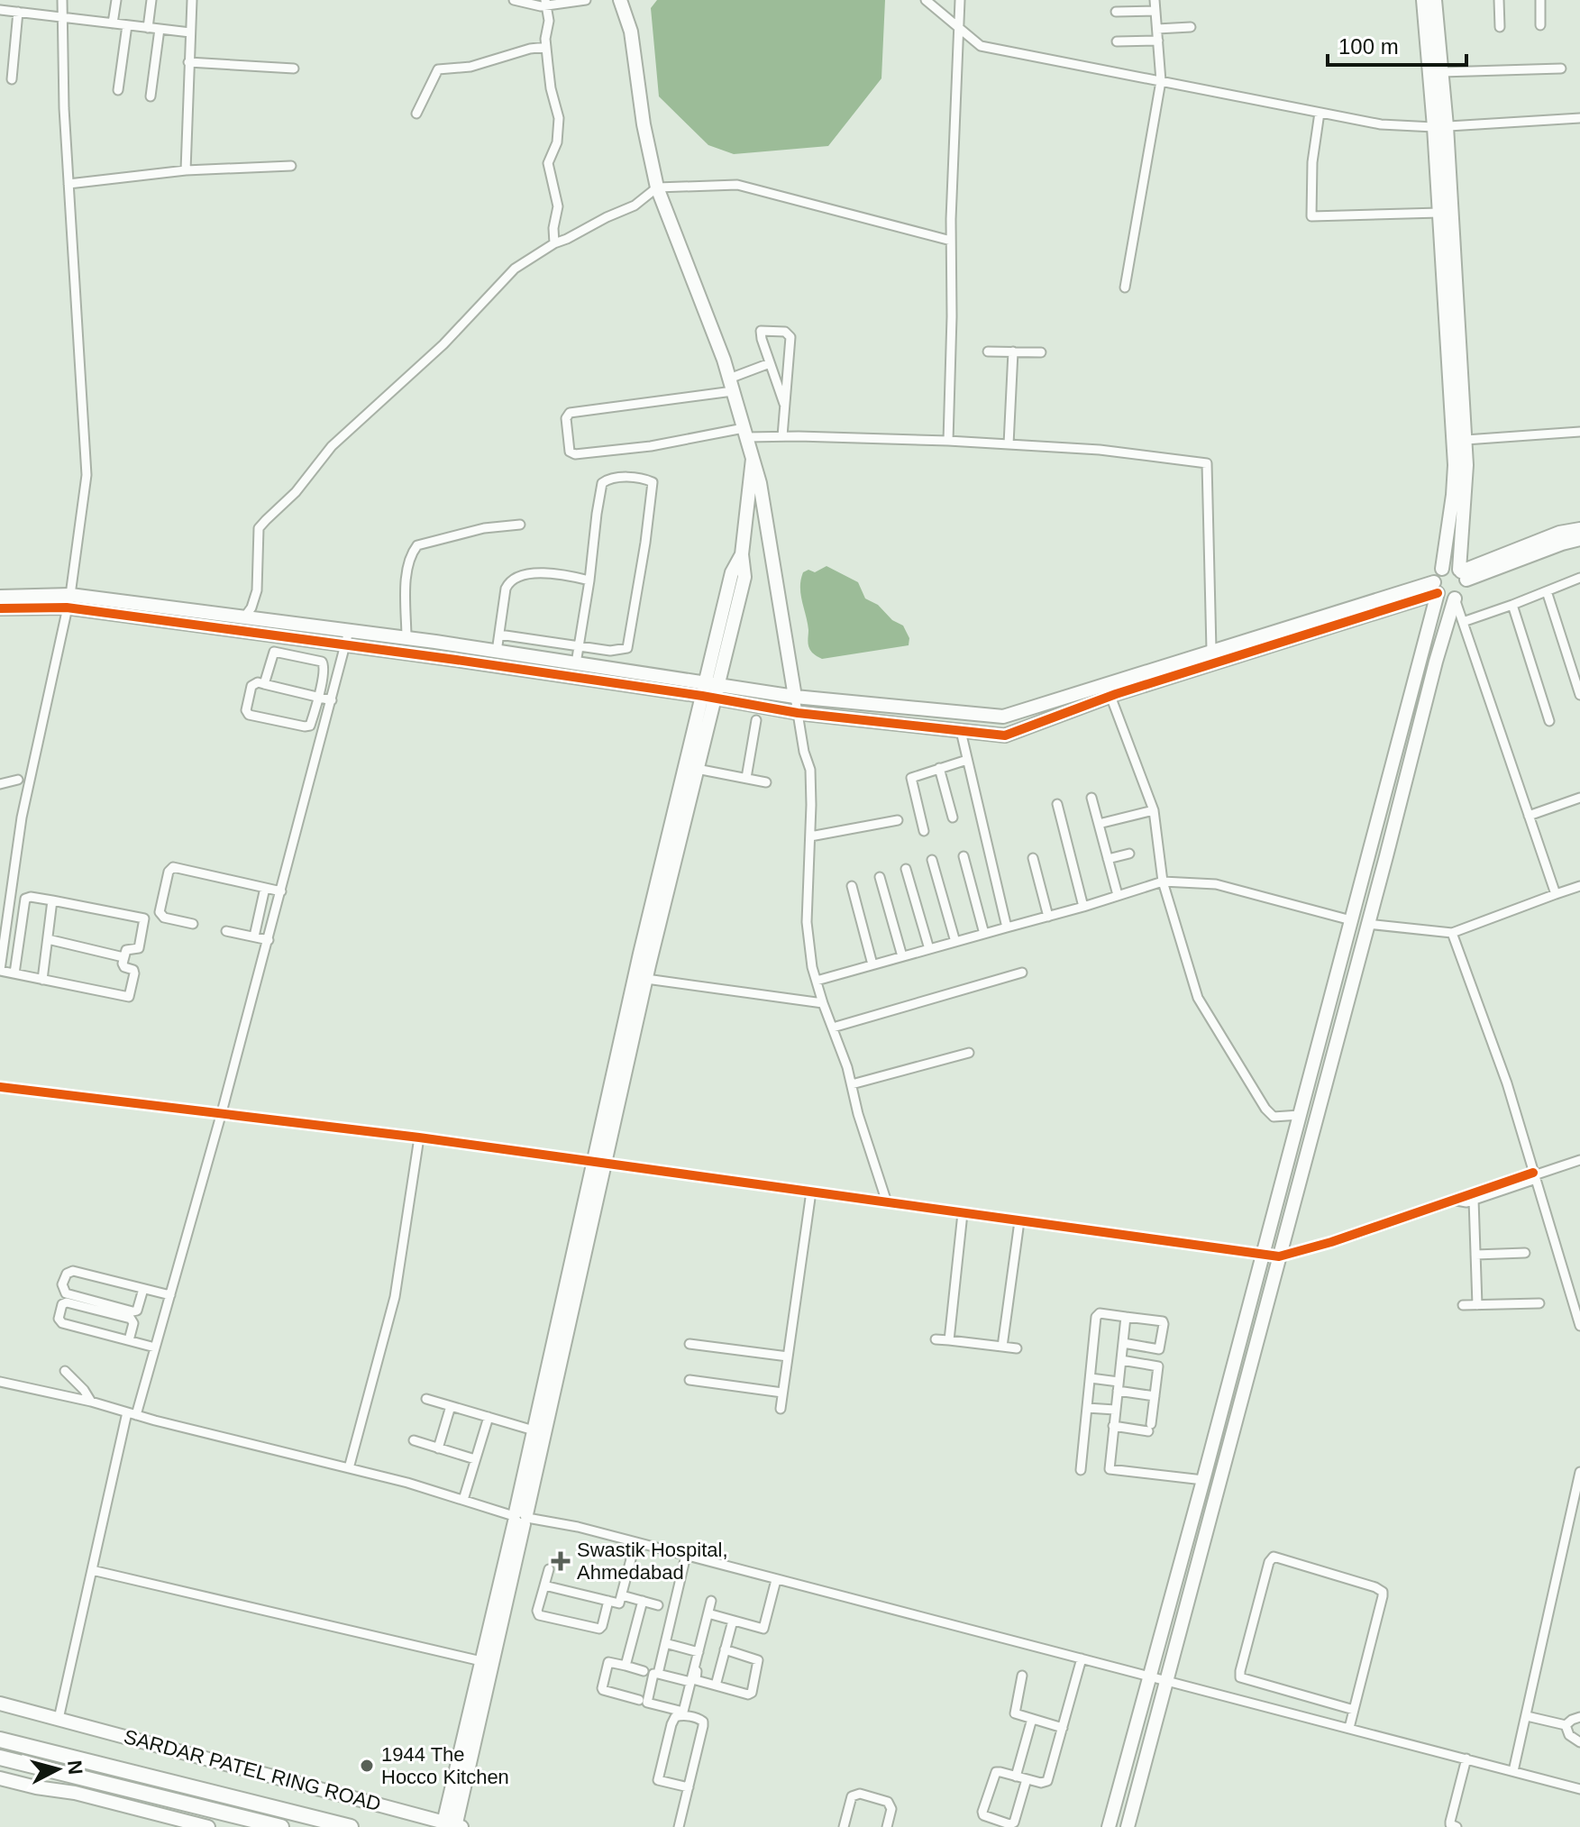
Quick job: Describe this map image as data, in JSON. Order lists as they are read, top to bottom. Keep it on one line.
{"streets":{"highway":["SARDAR PATEL RING ROAD"]},"places":{"health":["Swastik Hospital, Ahmedabad"],"other":["1944 The Hocco Kitchen"]},"scale_bar":"100 m","north":"right"}
